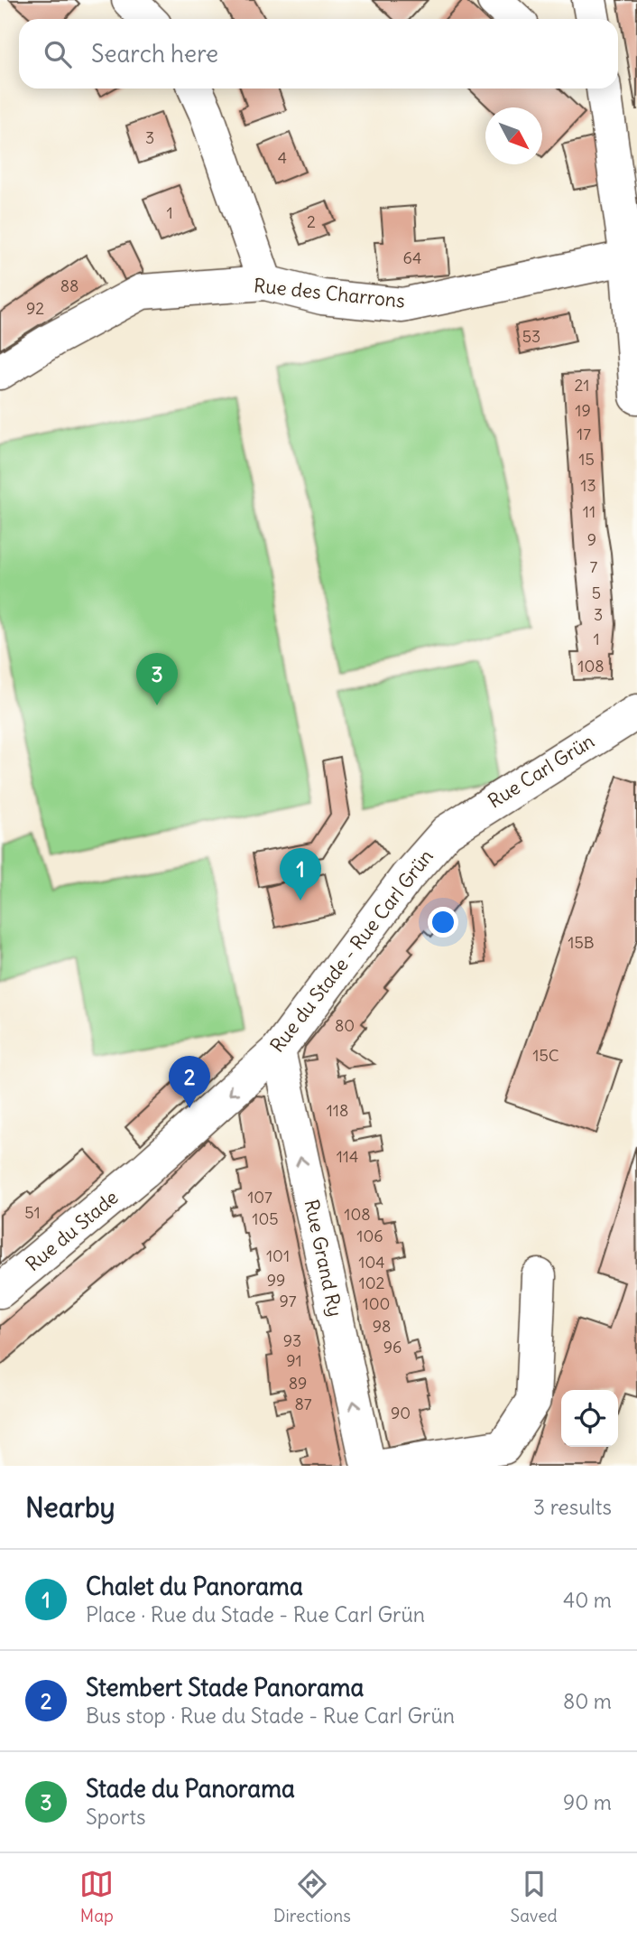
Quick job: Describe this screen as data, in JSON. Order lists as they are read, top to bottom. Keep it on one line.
{"streets":{"street":["Rue des Charrons","Rue Carl Grün","Rue du Stade - Rue Carl Grün","Rue du Stade","Rue Grand Ry"]},"crossings":[["Rue Carl Grün","Rue du Stade - Rue Carl Grün"],["Rue du Stade - Rue Carl Grün","Rue du Stade"],["Rue du Stade - Rue Carl Grün","Rue Grand Ry"]],"one_way":["Rue du Stade - Rue Carl Grün","Rue Grand Ry"],"house_numbers":["3","4","1","2","64","88","92","53","21","19","17","15","13","11","9","7","5","3","1","108","15B","80","15C","118","114","107","51","108","105","106","101","104","99","102","97","100","98","93","96","91","89","87","90"],"north":"bottom right","page":{"search":"Search here","pins":["3","1","2"],"heading":["Nearby","3 results"],"list":[{"mark":"1","name":"Chalet du Panorama","note":"Place · Rue du Stade - Rue Carl Grün","value":"40 m"},{"mark":"2","name":"Stembert Stade Panorama","note":"Bus stop · Rue du Stade - Rue Carl Grün","value":"80 m"},{"mark":"3","name":"Stade du Panorama","note":"Sports","value":"90 m"}],"nav":["Map","Directions","Saved"]}}
